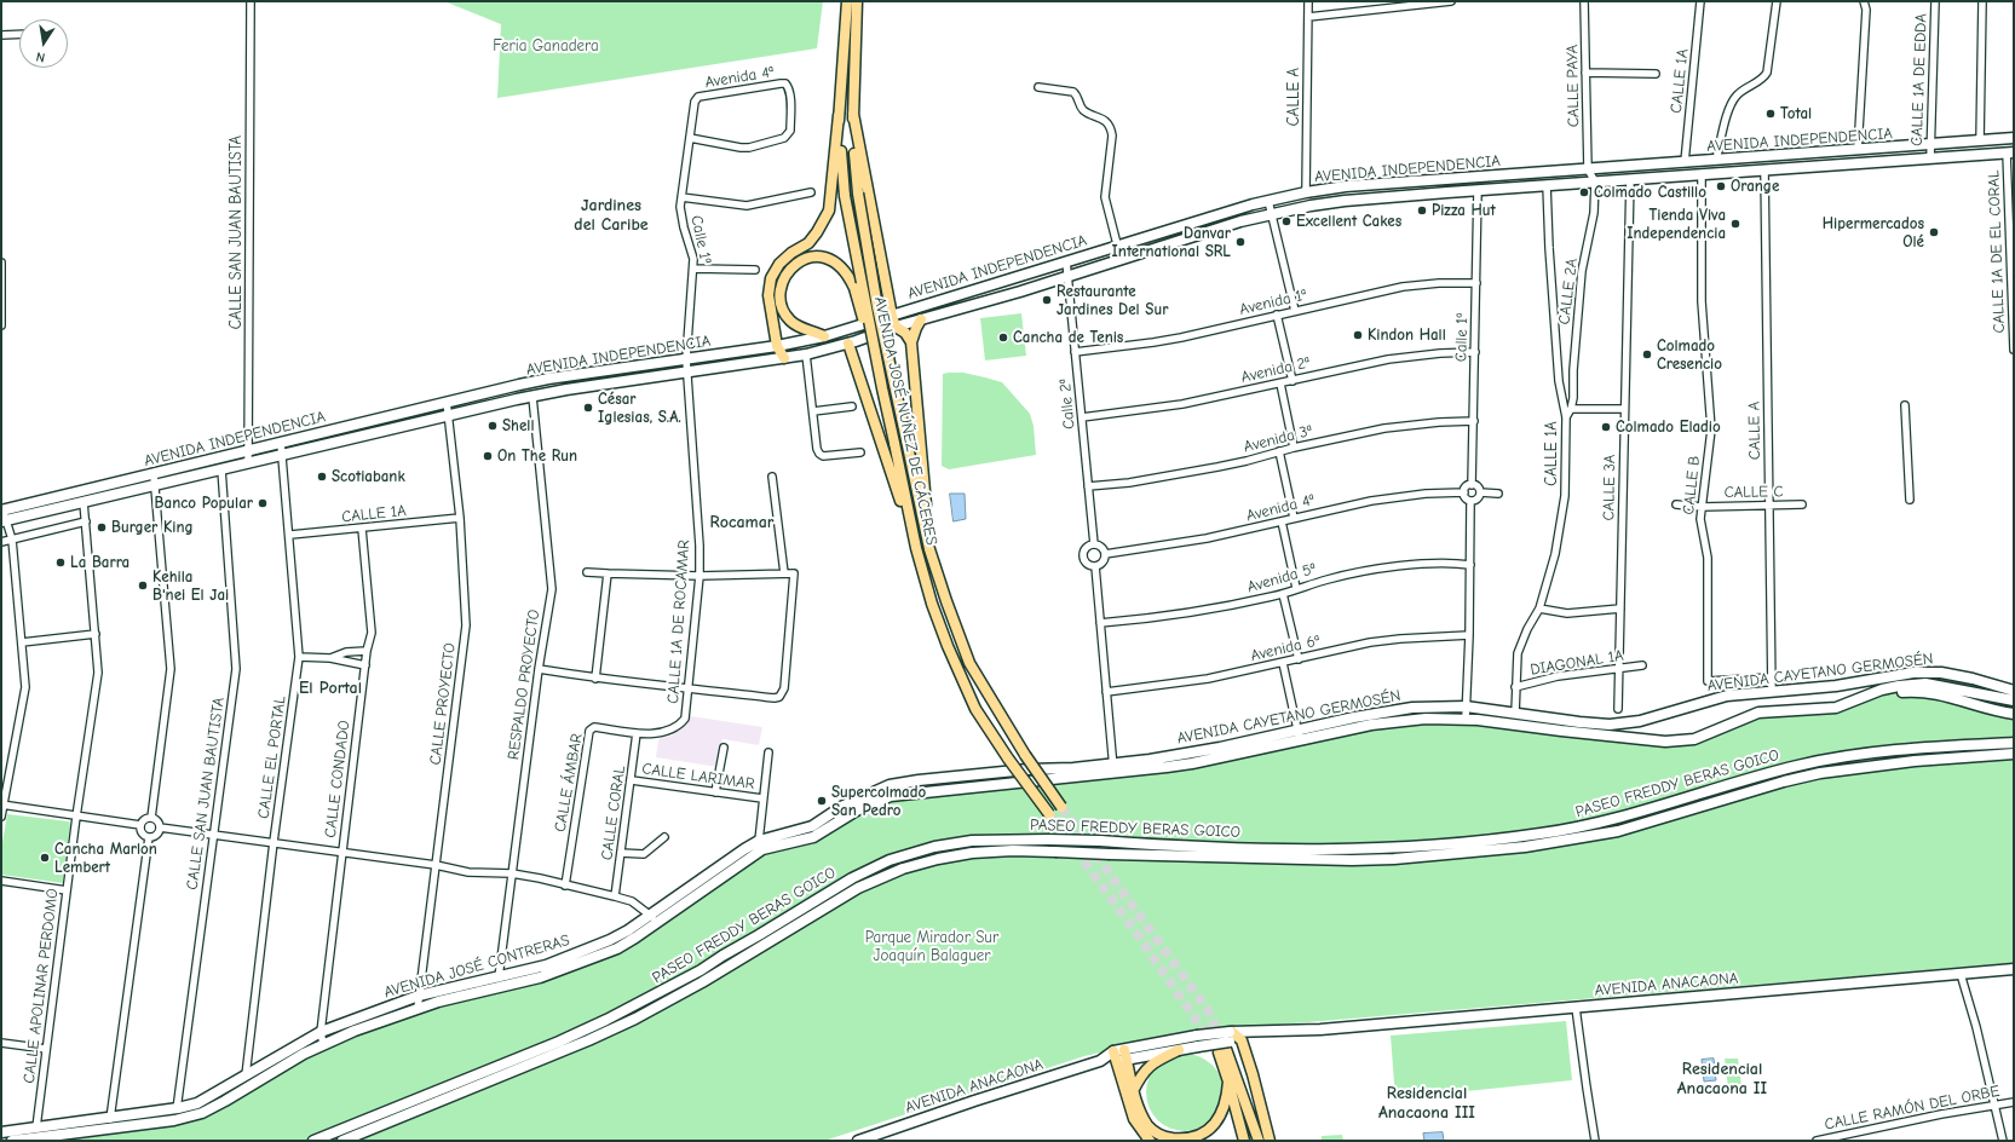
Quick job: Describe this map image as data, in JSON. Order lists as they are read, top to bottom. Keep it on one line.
{"streets":{"main road":["AVENIDA INDEPENDENCIA","AVENIDA JOSÉ NÚÑEZ DE CÁCERES","AVENIDA CAYETANO GERMOSÉN","PASEO FREDDY BERAS GOICO","AVENIDA JOSÉ CONTRERAS","AVENIDA ANACAONA"],"street":["Avenida 4ª","CALLE 1A DE EDDA","CALLE 1A","CALLE PAYA","CALLE A","CALLE SAN JUAN BAUTISTA","Calle 1ª","CALLE 1A DE EL CORAL","CALLE 2A","Avenida 1ª","Avenida 2ª","Calle 2ª","Avenida 3ª","CALLE B","CALLE 3A","CALLE C","Avenida 5ª","CALLE 1A DE ROCAMAR","Avenida 6ª","DIAGONAL 1A","RESPALDO PROYECTO","CALLE PROYECTO","CALLE EL PORTAL","CALLE LARIMAR","CALLE CONDADO","CALLE ÁMBAR","CALLE CORAL","CALLE APOLINAR PERDOMO","CALLE RAMÓN DEL ORBE"]},"crossings":[["Avenida 4ª","Calle 1ª"],["Avenida 4ª","Calle 2ª"],["CALLE 1A DE EDDA","AVENIDA INDEPENDENCIA"],["CALLE 1A","AVENIDA INDEPENDENCIA"],["CALLE 1A","CALLE 2A"],["CALLE 1A","DIAGONAL 1A"],["CALLE 1A","AVENIDA CAYETANO GERMOSÉN"],["CALLE 1A","CALLE PROYECTO"],["CALLE 1A","CALLE EL PORTAL"],["CALLE 1A","CALLE CONDADO"],["CALLE PAYA","AVENIDA INDEPENDENCIA"],["CALLE A","AVENIDA INDEPENDENCIA"],["CALLE A","CALLE B"],["CALLE A","CALLE C"],["CALLE A","AVENIDA CAYETANO GERMOSÉN"],["AVENIDA INDEPENDENCIA","CALLE SAN JUAN BAUTISTA"],["AVENIDA INDEPENDENCIA","Calle 1ª"],["AVENIDA INDEPENDENCIA","CALLE 1A DE EL CORAL"],["AVENIDA INDEPENDENCIA","CALLE 2A"],["AVENIDA INDEPENDENCIA","Calle 2ª"],["AVENIDA INDEPENDENCIA","CALLE B"],["AVENIDA INDEPENDENCIA","CALLE 3A"],["AVENIDA INDEPENDENCIA","CALLE 1A DE ROCAMAR"],["AVENIDA INDEPENDENCIA","RESPALDO PROYECTO"],["AVENIDA INDEPENDENCIA","CALLE PROYECTO"],["AVENIDA INDEPENDENCIA","CALLE EL PORTAL"],["AVENIDA INDEPENDENCIA","CALLE APOLINAR PERDOMO"],["CALLE SAN JUAN BAUTISTA","AVENIDA JOSÉ CONTRERAS"],["Calle 1ª","Avenida 1ª"],["Calle 1ª","Avenida 2ª"],["Calle 1ª","Avenida 3ª"],["Calle 1ª","CALLE 1A DE ROCAMAR"],["Avenida 1ª","Calle 2ª"],["Avenida 2ª","Calle 2ª"],["Calle 2ª","Avenida 3ª"],["CALLE B","CALLE C"],["CALLE 3A","DIAGONAL 1A"],["CALLE 1A DE ROCAMAR","CALLE ÁMBAR"],["CALLE 1A DE ROCAMAR","CALLE CORAL"],["AVENIDA CAYETANO GERMOSÉN","AVENIDA JOSÉ CONTRERAS"],["RESPALDO PROYECTO","AVENIDA JOSÉ CONTRERAS"],["CALLE PROYECTO","AVENIDA JOSÉ CONTRERAS"],["CALLE EL PORTAL","AVENIDA JOSÉ CONTRERAS"],["CALLE LARIMAR","CALLE CORAL"],["CALLE CONDADO","AVENIDA JOSÉ CONTRERAS"],["CALLE ÁMBAR","CALLE CORAL"],["AVENIDA JOSÉ CONTRERAS","CALLE APOLINAR PERDOMO"]],"districts":["Jardines del Caribe","Rocamar","El Portal","Residencial Anacaona II","Residencial Anacaona III"],"parks":["Feria Ganadera","Parque Mirador Sur Joaquín Balaguer"],"places":["Total","Orange","Colmado Castillo","Pizza Hut","Excellent Cakes","Tienda Viva Independencia","Hipermercados Olé","Danvar International SRL","Restaurante Jardines Del Sur","Kindon Hall","Cancha de Tenis","Colmado Cresencio","César Iglesias, S.A.","Shell","Colmado Eladio","On The Run","Scotiabank","Banco Popular","Burger King","La Barra","Kehila B'nei El Jai","Supercolmado San Pedro","Cancha Marlon Lembert"],"north":"bottom"}
